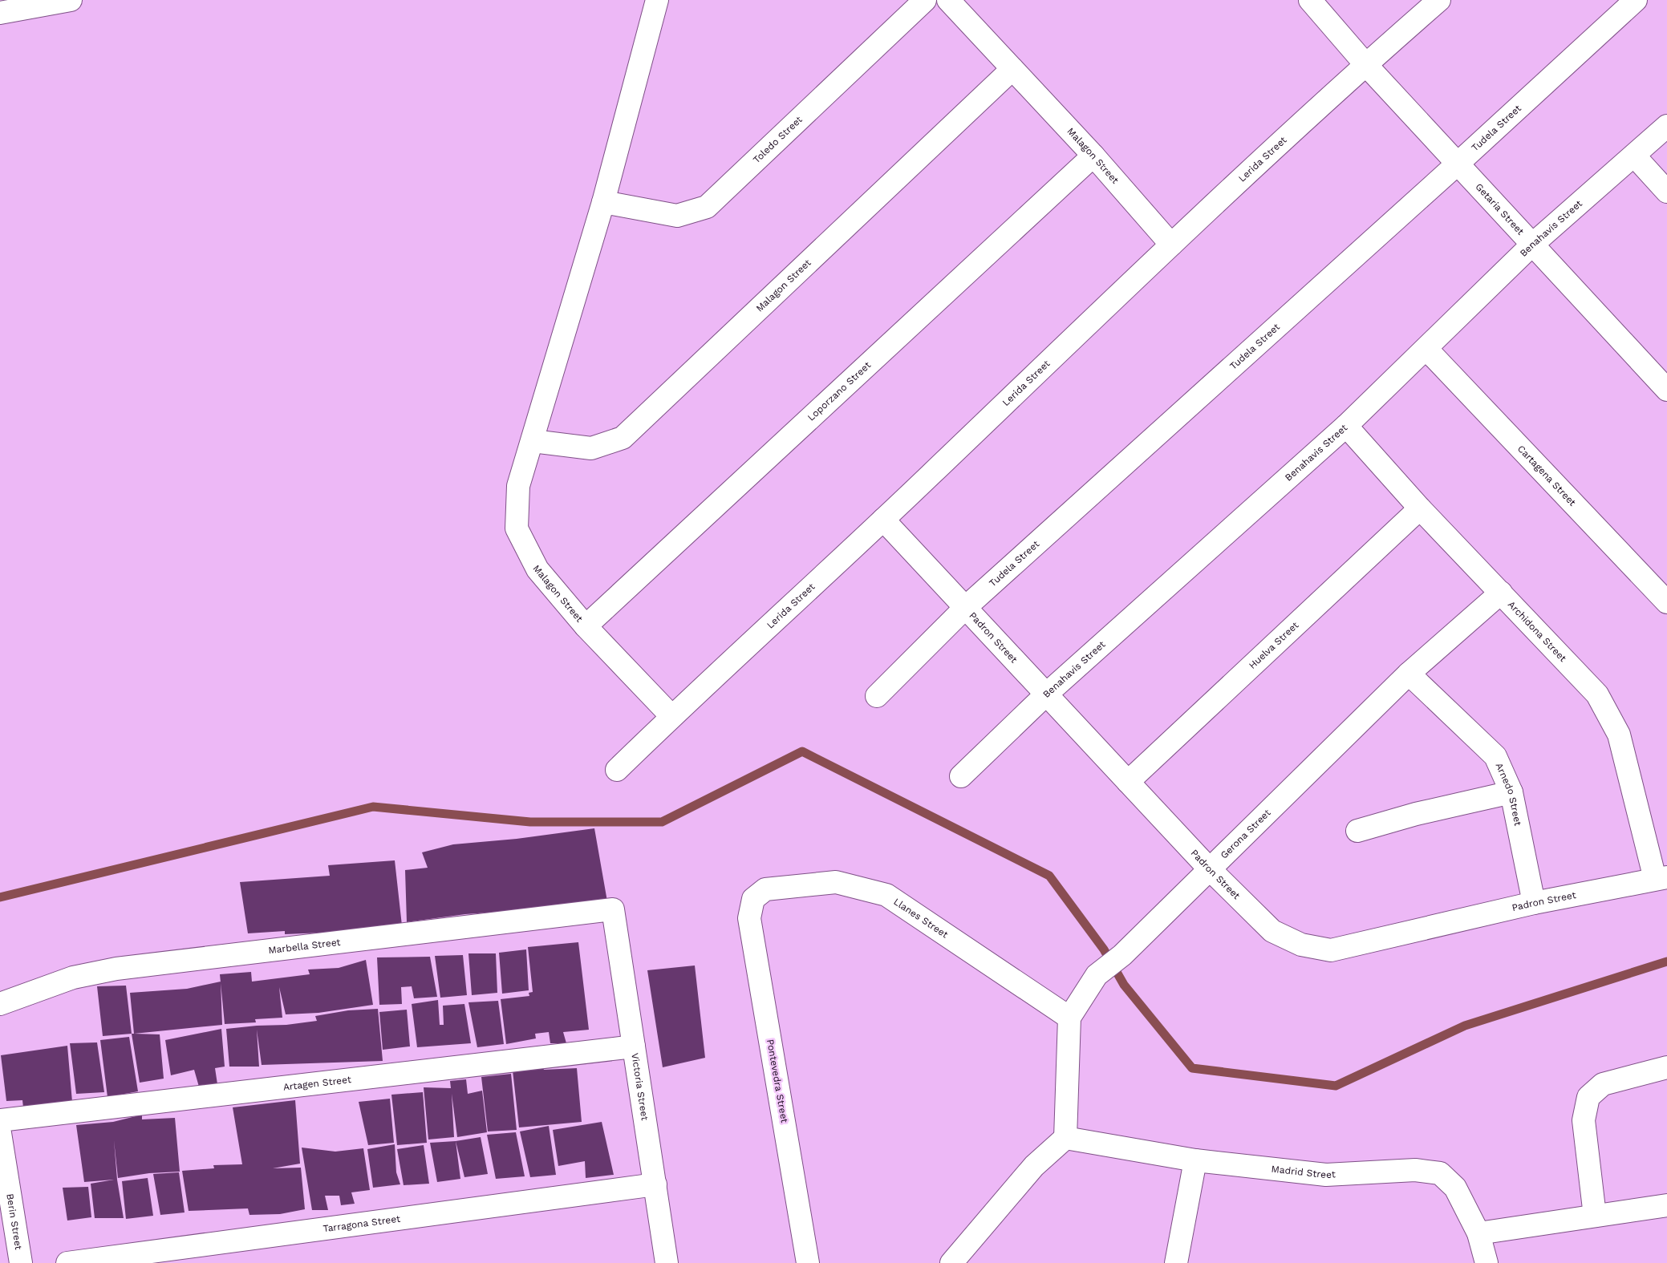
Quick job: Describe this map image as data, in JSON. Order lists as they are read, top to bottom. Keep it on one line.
{"streets":{"street":["Tudela Street","Toledo Street","Malagon Street","Lerida Street","Getaria Street","Benahavis Street","Loporzano Street","Cartagena Street","Archidona Street","Padron Street","Huelva Street","Arnedo Street","Gerona Street","Llanes Street","Marbella Street","Pontevedra Street","Artagen Street","Victoria Street","Madrid Street","Berin Street","Tarragona Street"]},"crossings":[["Tudela Street","Getaria Street"],["Tudela Street","Padron Street"],["Toledo Street","Malagon Street"],["Malagon Street","Lerida Street"],["Malagon Street","Loporzano Street"],["Lerida Street","Getaria Street"],["Lerida Street","Padron Street"],["Getaria Street","Benahavis Street"],["Benahavis Street","Cartagena Street"],["Benahavis Street","Archidona Street"],["Benahavis Street","Padron Street"],["Archidona Street","Padron Street"],["Archidona Street","Huelva Street"],["Archidona Street","Gerona Street"],["Padron Street","Huelva Street"],["Padron Street","Arnedo Street"],["Padron Street","Gerona Street"],["Arnedo Street","Gerona Street"],["Gerona Street","Llanes Street"],["Llanes Street","Pontevedra Street"],["Marbella Street","Victoria Street"],["Artagen Street","Victoria Street"],["Victoria Street","Tarragona Street"]]}
